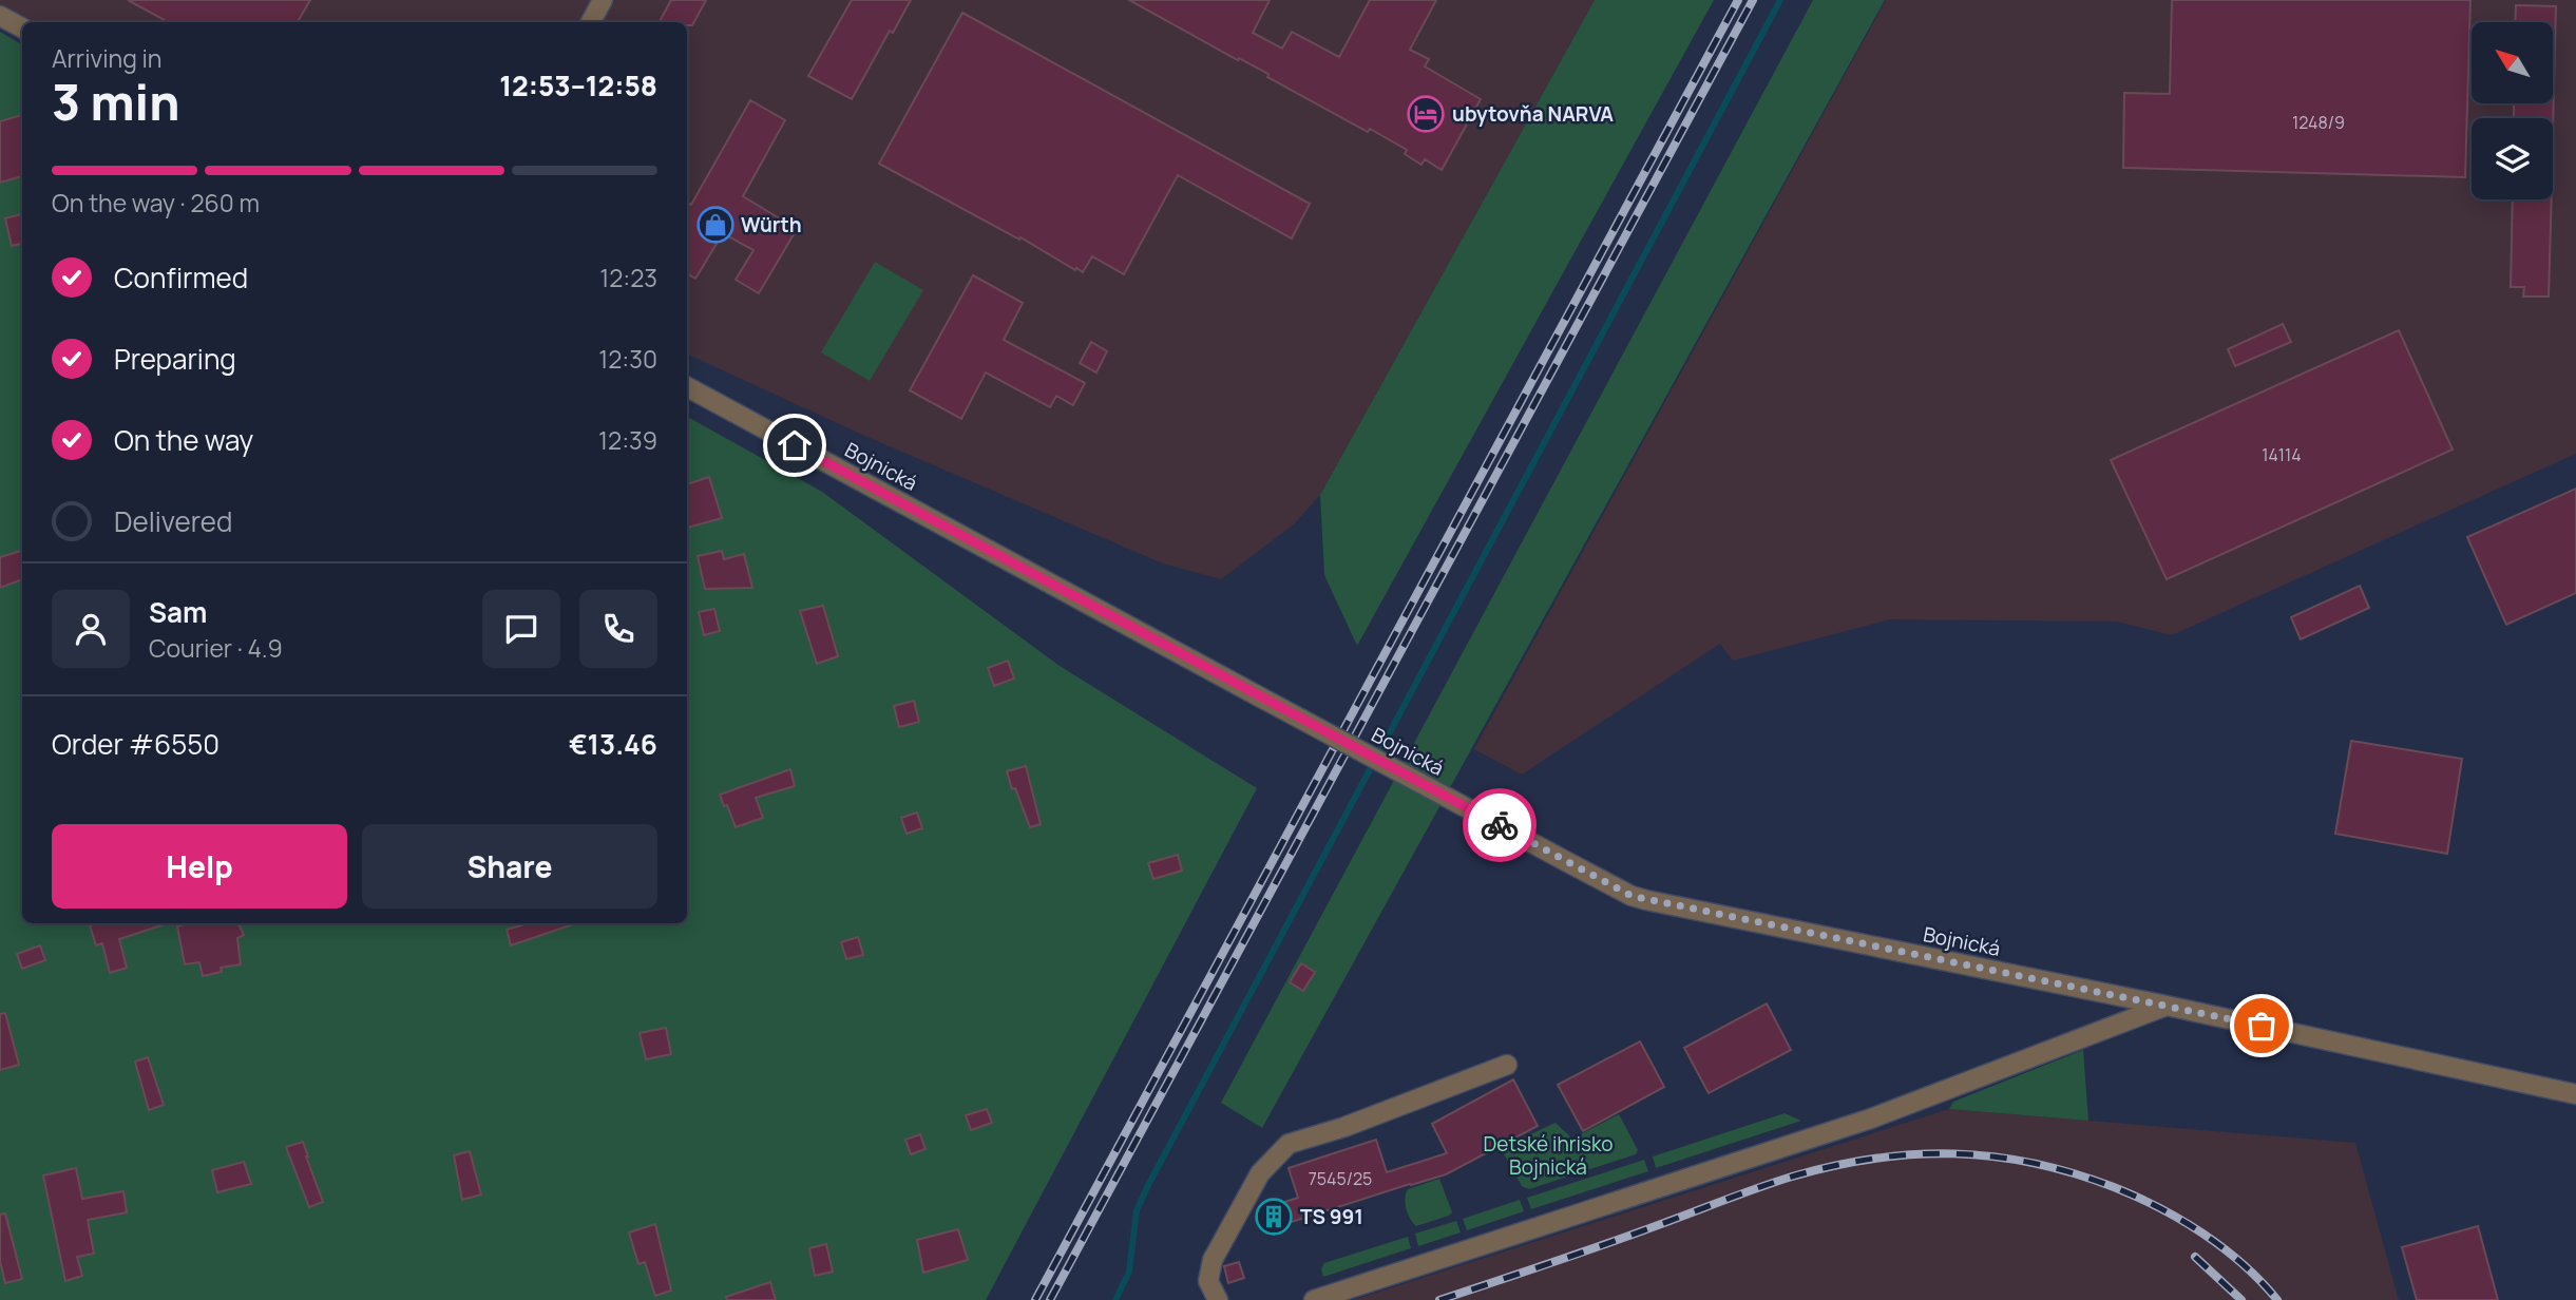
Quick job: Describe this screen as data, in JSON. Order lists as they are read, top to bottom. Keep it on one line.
{"streets":{"street":["Bojnická"]},"parks":["Detské ihrisko Bojnická"],"places":{"hotel":["ubytovňa NARVA"],"shop":["Würth"],"building":["TS 991"]},"house_numbers":["1248/9","14114","7545/25"],"north":"top left","page":{"heading":["3 min","Arriving in","12:53–12:58"],"panel":["Sam","Courier · 4.9","Order #6550","€13.46"],"bar":"On the way · 260 m","list":[["Confirmed","12:23"],["Preparing","12:30"],["On the way","12:39"],"Delivered"],"buttons":["Help","Share"]}}
